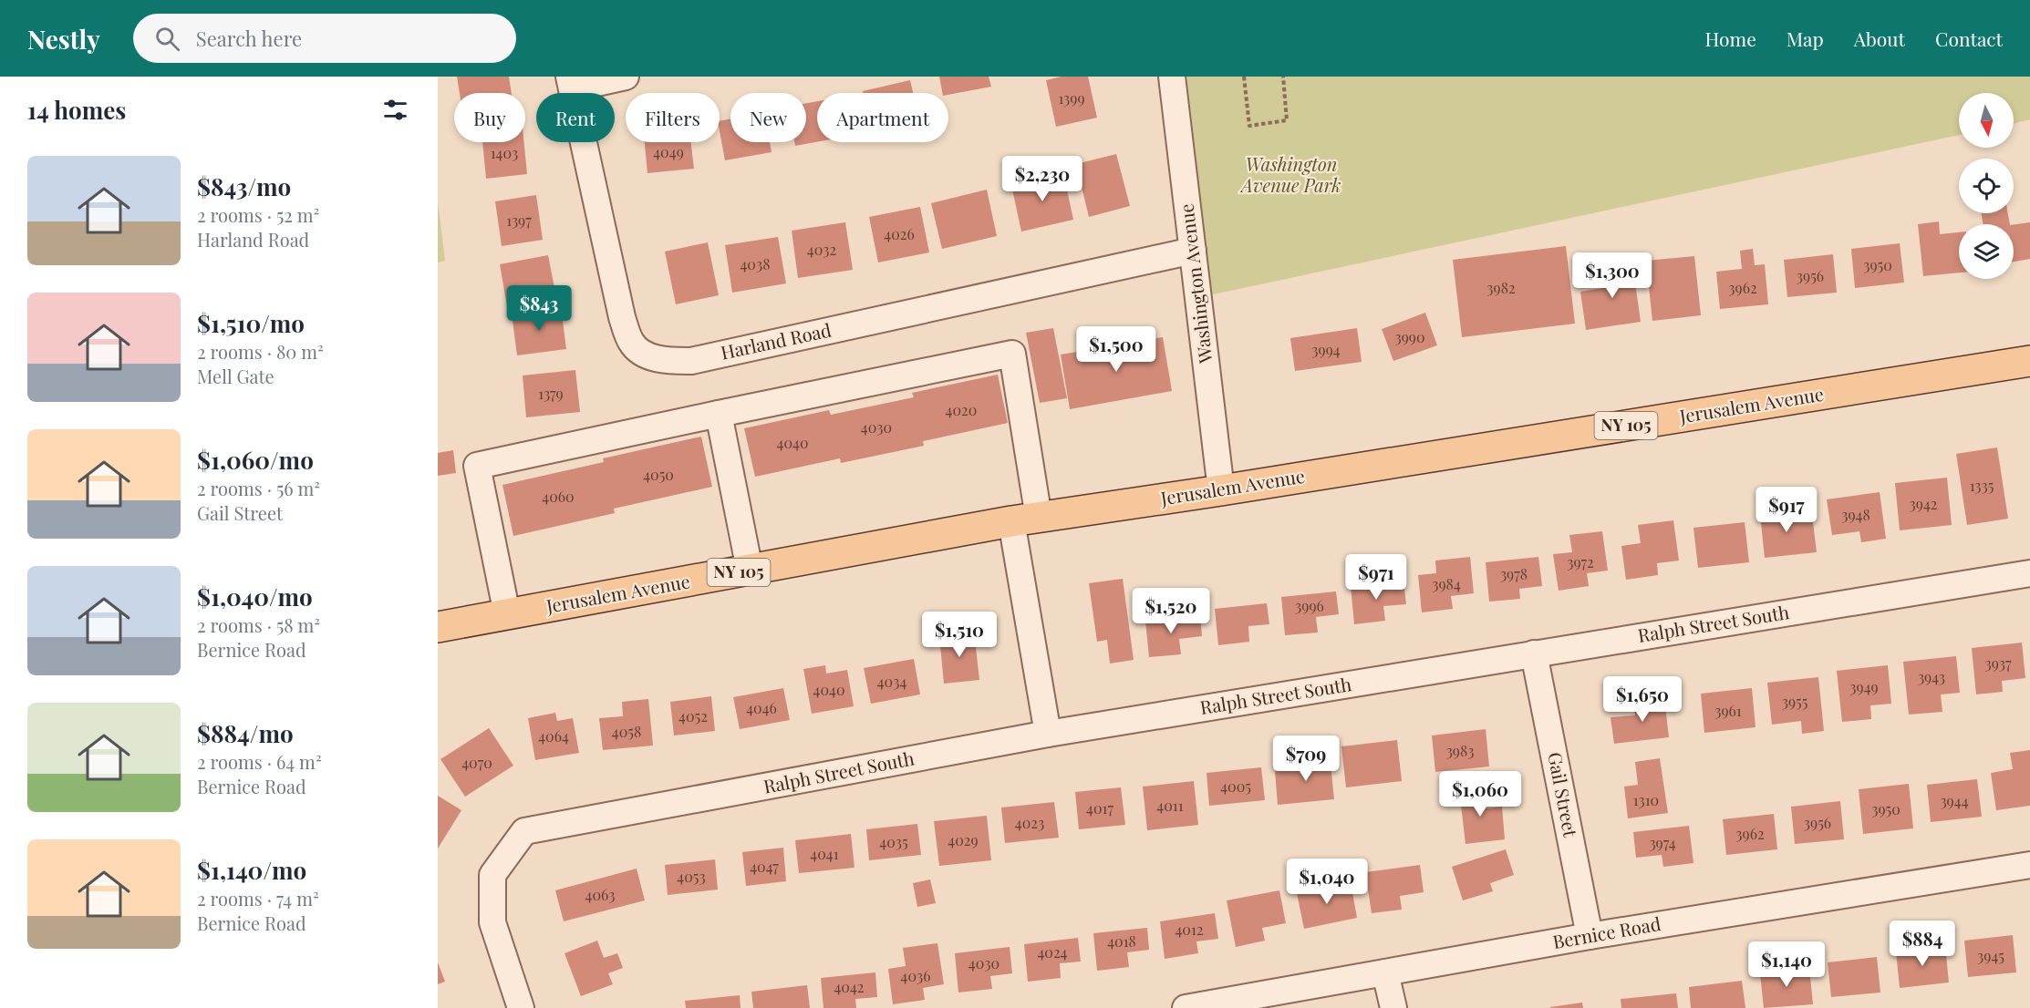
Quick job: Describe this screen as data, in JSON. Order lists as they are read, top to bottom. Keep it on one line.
{"streets":{"main road":["Jerusalem Avenue","NY 105"],"street":["Washington Avenue","Harland Road","Ralph Street South","Gail Street","Bernice Road"]},"crossings":[["Washington Avenue","Harland Road"],["Washington Avenue","Jerusalem Avenue"],["Ralph Street South","Gail Street"],["Gail Street","Bernice Road"]],"parks":["Washington Avenue Park"],"house_numbers":["1399","4049","1403","1397","4026","4032","4038","3950","3956","3982","3962","3990","3994","1379","4020","4030","4040","4050","1335","4060","3942","3948","3972","3978","3984","3996","3937","3943","4034","3949","4040","3955","4046","3961","4052","4058","4064","3983","4070","4005","1310","3944","4011","4017","3950","4023","3956","3962","4029","4035","3974","4041","4047","4053","4063","4012","4018","4024","3945","4030","4036","4042"],"north":"bottom","page":{"header":"Nestly","search":"Search here","nav":["Home","Map","About","Contact"],"heading":"14 homes","chip":["Buy","Rent","Filters","New","Apartment"],"list":[{"name":"$843/mo","note":"2 rooms · 52 m² · Harland Road"},{"name":"$1,510/mo","note":"2 rooms · 80 m² · Mell Gate"},{"name":"$1,060/mo","note":"2 rooms · 56 m² · Gail Street"},{"name":"$1,040/mo","note":"2 rooms · 58 m² · Bernice Road"},{"name":"$884/mo","note":"2 rooms · 64 m² · Bernice Road"},{"name":"$1,140/mo","note":"2 rooms · 74 m² · Bernice Road"}],"price":["$2,230","$1,300","$843","$1,500","$917","$971","$1,520","$1,510","$1,650","$709","$1,060","$1,040","$884","$1,140"]}}
